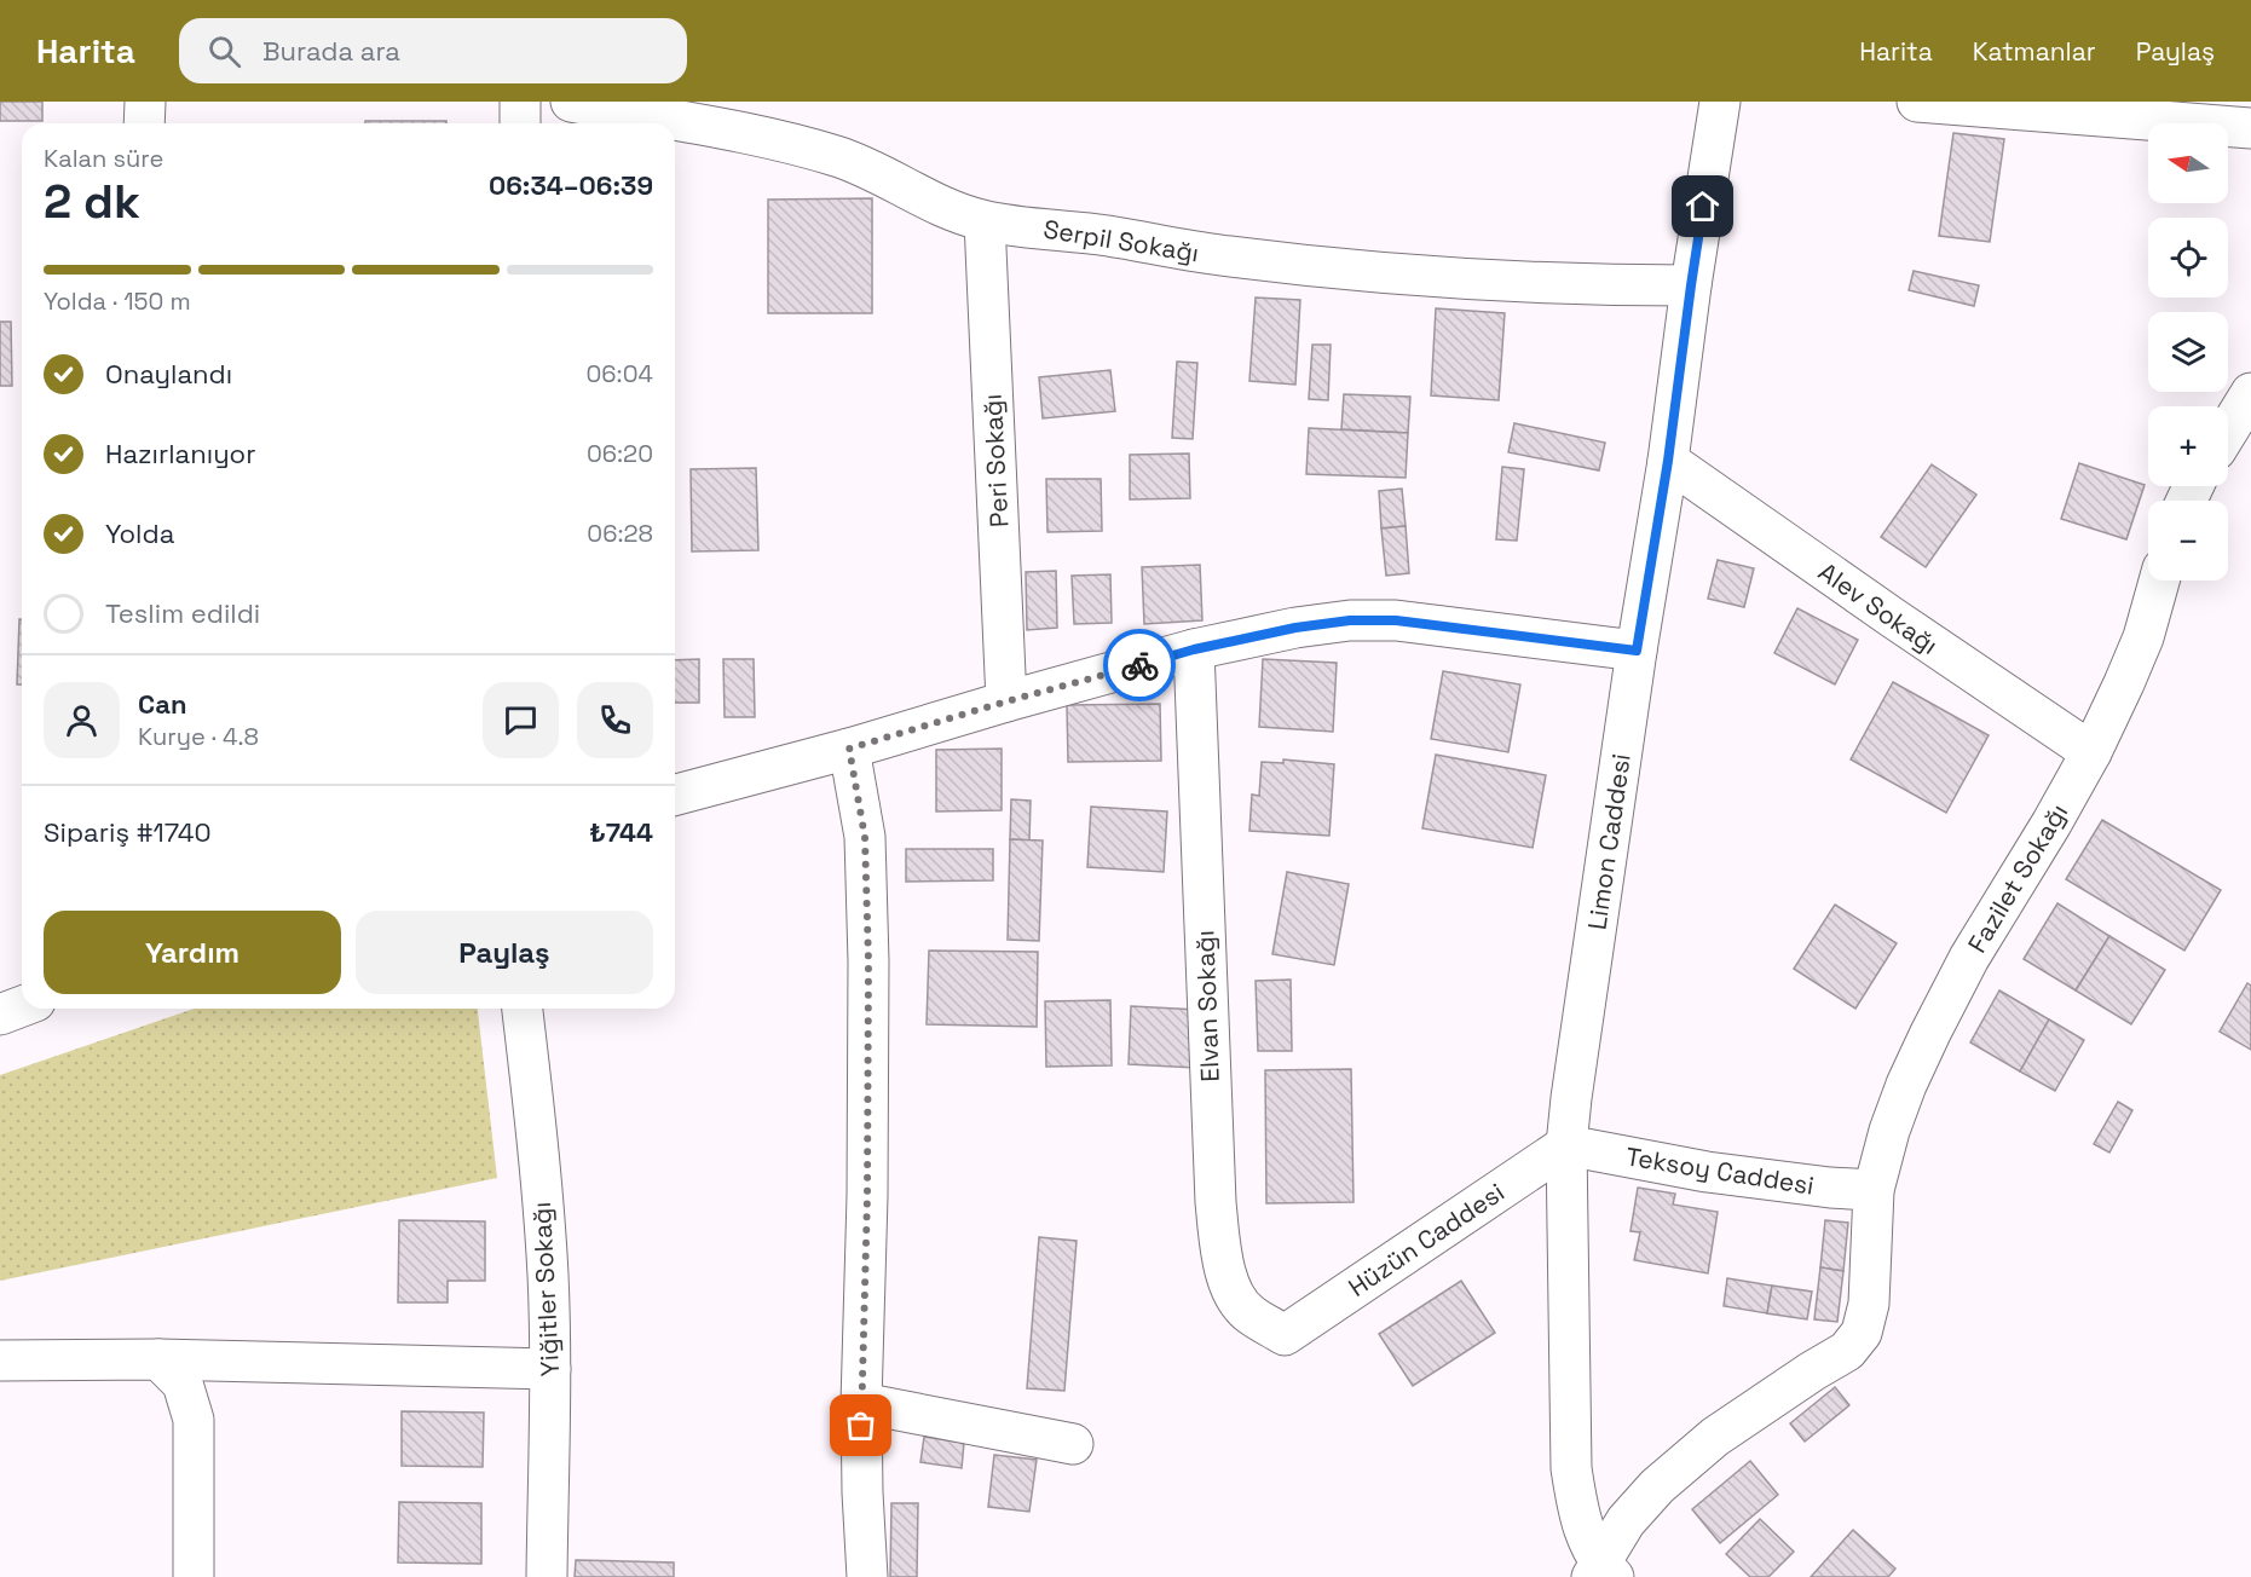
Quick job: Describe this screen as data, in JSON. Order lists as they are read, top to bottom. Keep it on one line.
{"streets":{"street":["Serpil Sokağı","Peri Sokağı","Alev Sokağı","Limon Caddesi","Fazilet Sokağı","Elvan Sokağı","Teksoy Caddesi","Hüzün Caddesi","Yiğitler Sokağı"]},"crossings":[["Serpil Sokağı","Peri Sokağı"],["Serpil Sokağı","Limon Caddesi"],["Alev Sokağı","Limon Caddesi"],["Alev Sokağı","Fazilet Sokağı"],["Limon Caddesi","Fazilet Sokağı"],["Limon Caddesi","Teksoy Caddesi"],["Limon Caddesi","Hüzün Caddesi"],["Fazilet Sokağı","Teksoy Caddesi"],["Elvan Sokağı","Hüzün Caddesi"],["Teksoy Caddesi","Hüzün Caddesi"]],"north":"left","page":{"header":"Harita","search":"Burada ara","nav":["Harita","Katmanlar","Paylaş"],"map_buttons":["+","−"],"heading":["2 dk","Kalan süre","06:34–06:39"],"panel":["Can","Kurye · 4.8","Sipariş #1740","₺744"],"bar":"Yolda · 150 m","list":[["Onaylandı","06:04"],["Hazırlanıyor","06:20"],["Yolda","06:28"],"Teslim edildi"],"buttons":["Yardım","Paylaş"]}}
